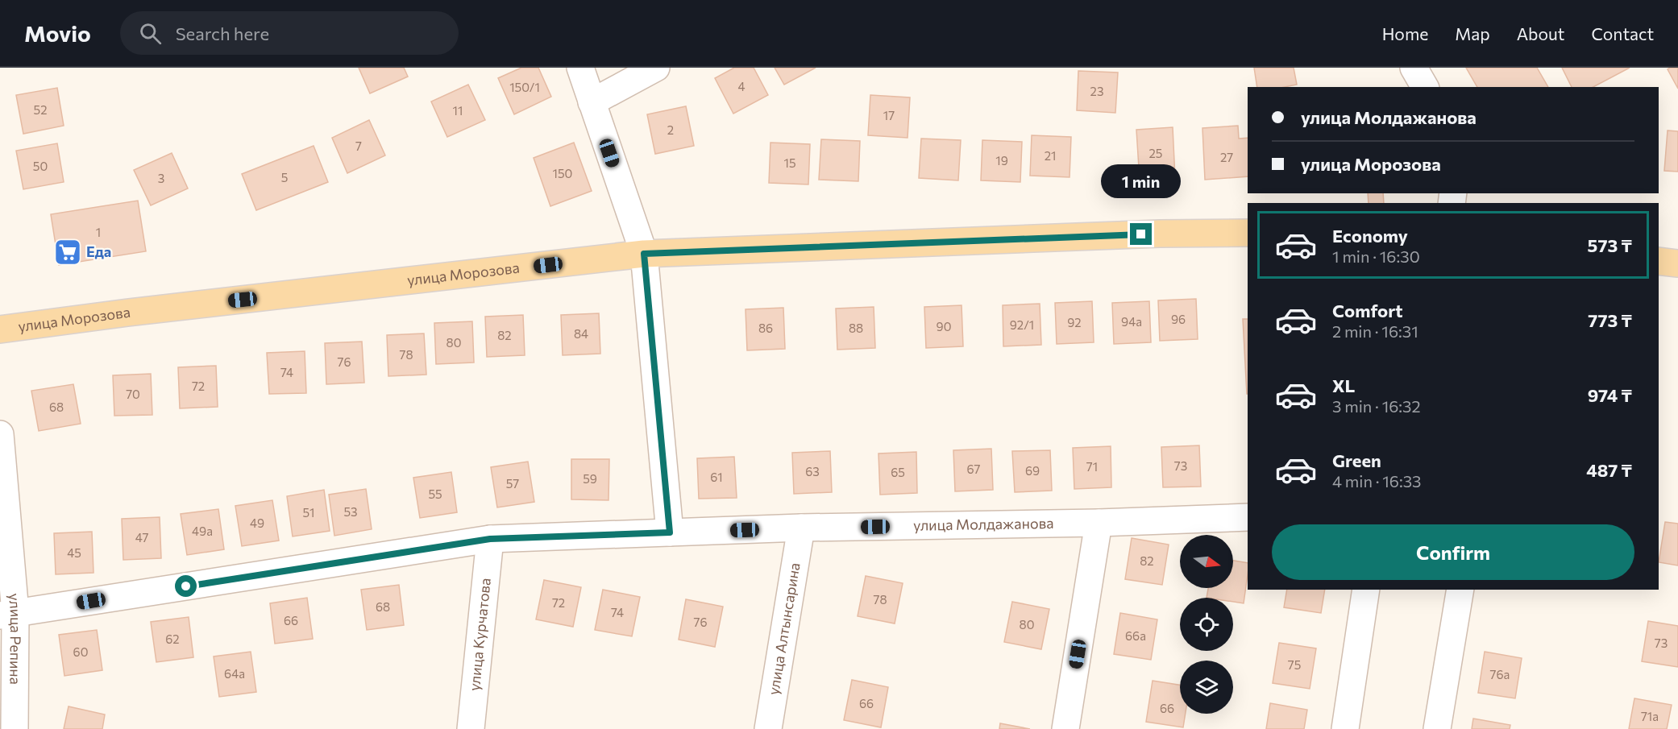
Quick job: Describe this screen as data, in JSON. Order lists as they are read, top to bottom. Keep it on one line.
{"streets":{"main road":["улица Морозова"],"street":["улица Молдажанова","улица Алтынсарина","улица Курчатова","улица Репина"]},"crossings":[["улица Молдажанова","улица Алтынсарина"],["улица Молдажанова","улица Курчатова"],["улица Молдажанова","улица Репина"]],"places":{"supermarket":["Еда"]},"house_numbers":["4","150/1","23","52","11","17","2","7","25","21","27","19","15","50","150","5","3","1","96","94а","92","92/1","90","86","88","84","82","80","78","76","74","72","70","68","73","71","67","69","63","65","61","59","57","55","53","51","49","49а","47","45","82","78","72","68","74","66","76","80","66а","62","73","60","75","64а","76а","66","66","71а"],"north":"right","page":{"header":"Movio","search":"Search here","nav":["Home","Map","About","Contact"],"banner":["улица Молдажанова","улица Морозова"],"bubble":"1 min","list":[{"name":"Economy","note":"1 min · 16:30","value":"573 ₸"},{"name":"Comfort","note":"2 min · 16:31","value":"773 ₸"},{"name":"XL","note":"3 min · 16:32","value":"974 ₸"},{"name":"Green","note":"4 min · 16:33","value":"487 ₸"}],"buttons":"Confirm"}}
